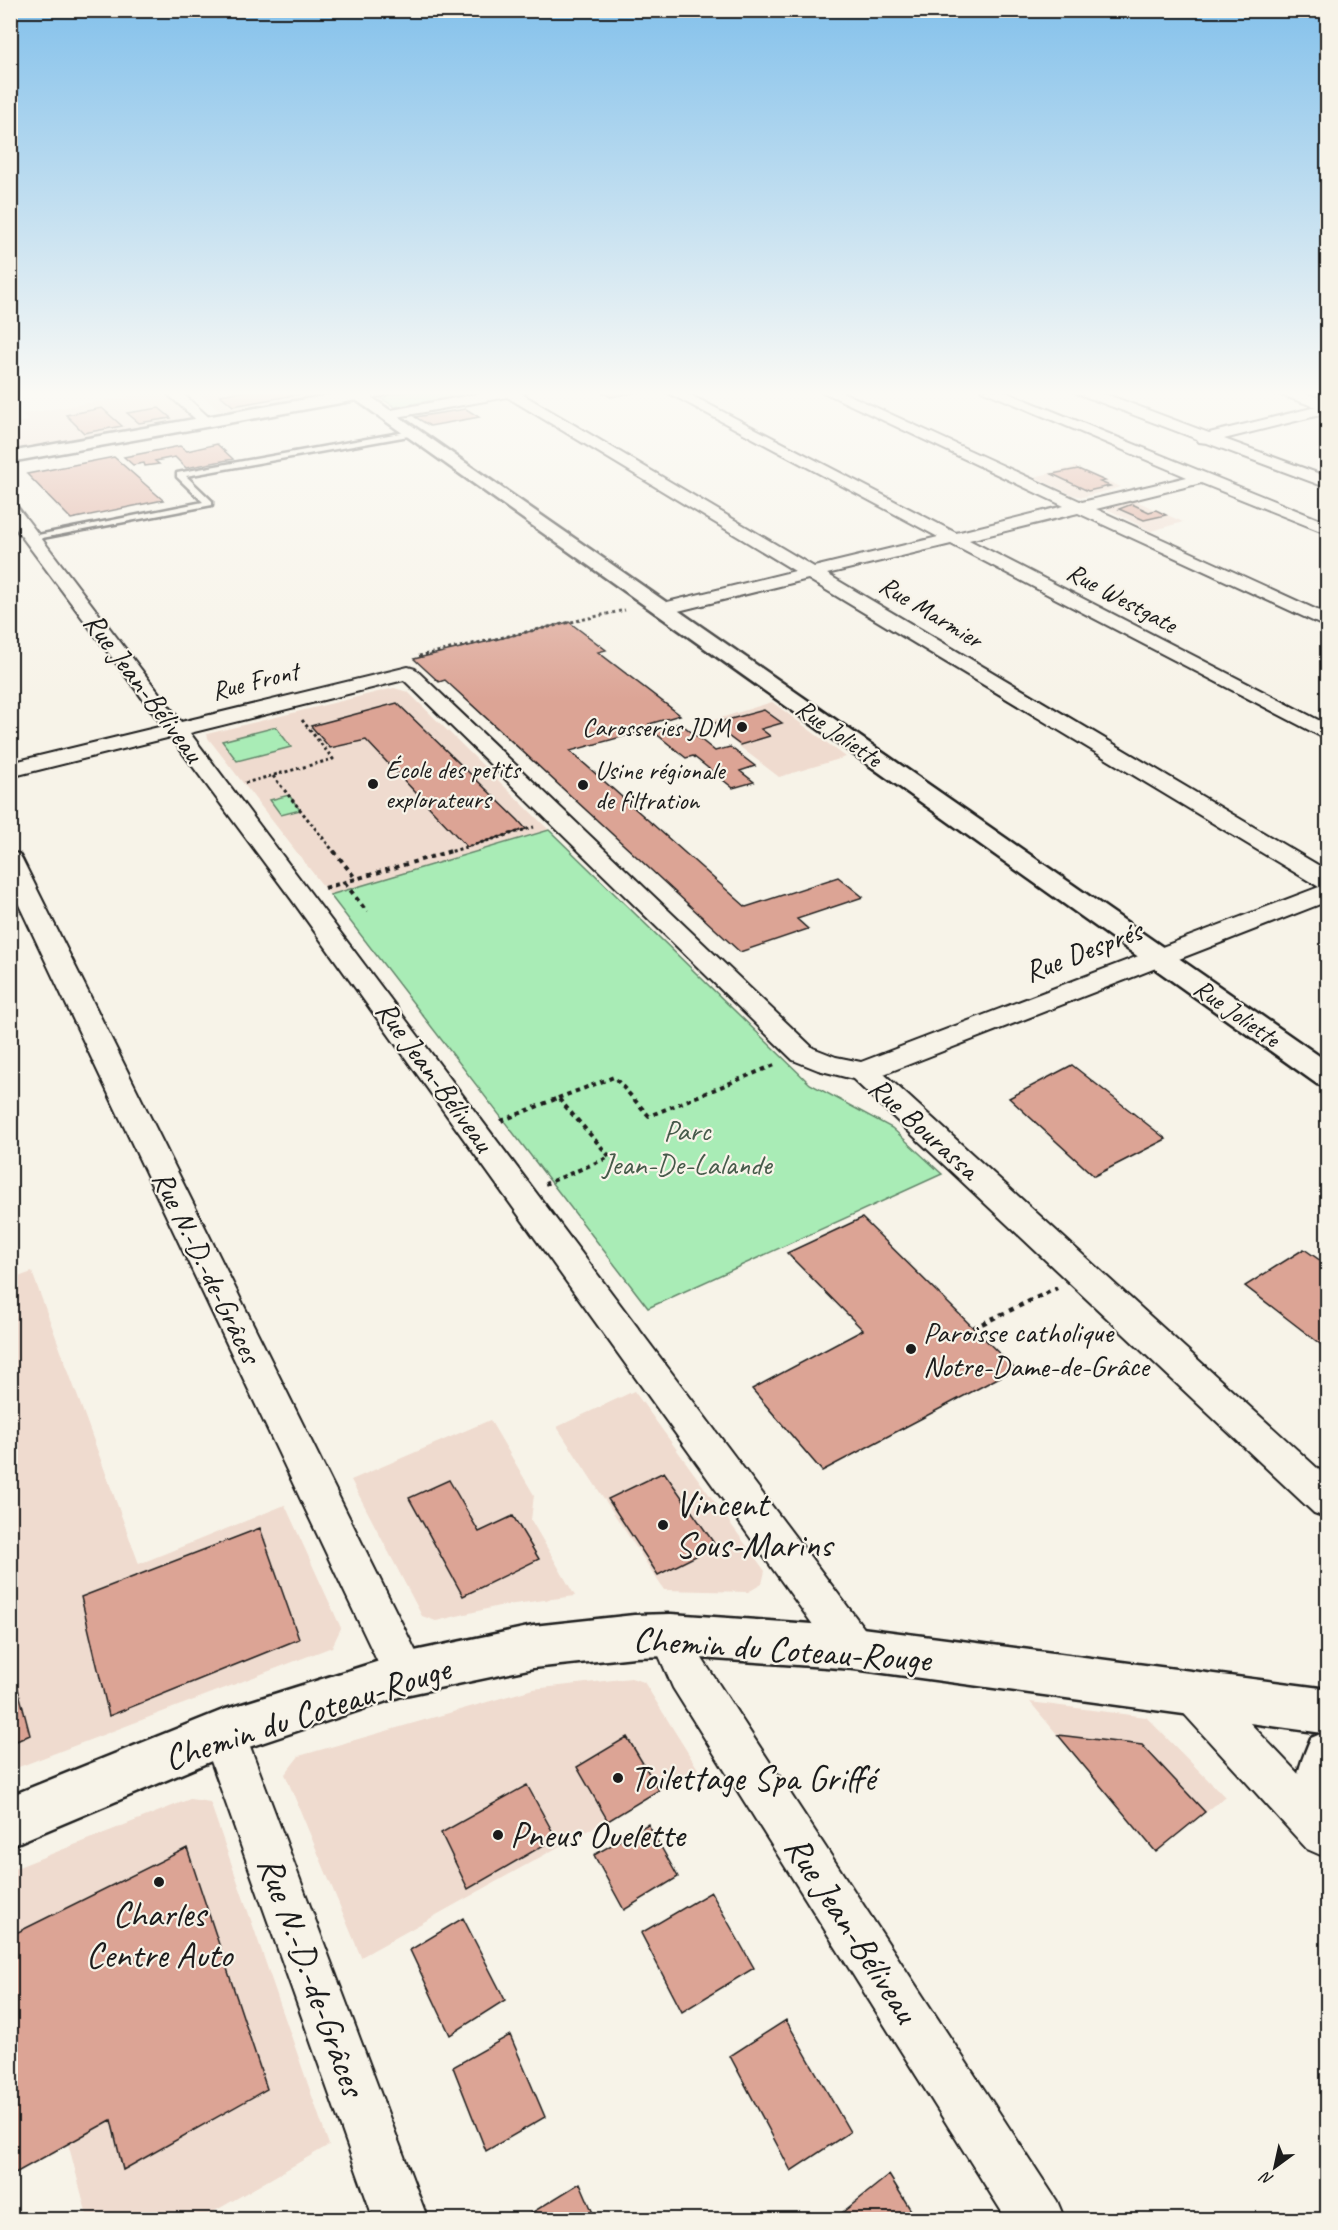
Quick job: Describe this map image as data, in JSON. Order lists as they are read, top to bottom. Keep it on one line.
{"streets":{"street":["Rue Westgate","Rue Marmier","Rue Front","Rue Jean-Béliveau","Rue Joliette","Rue Després","Rue Bourassa","Rue N.-D.-de-Grâces","Chemin du Coteau-Rouge"]},"crossings":[["Rue Front","Rue Jean-Béliveau"],["Rue Front","Rue Bourassa"],["Rue Jean-Béliveau","Chemin du Coteau-Rouge"],["Rue Joliette","Rue Després"],["Rue Després","Rue Bourassa"],["Rue N.-D.-de-Grâces","Chemin du Coteau-Rouge"]],"parks":["Parc Jean-De-Lalande"],"places":["Carosseries JDM","École des petits explorateurs","Usine régionale de filtration","Paroisse catholique Notre-Dame-de-Grâce","Vincent Sous-Marins","Toilettage Spa Griffé","Pneus Ouelette","Charles Centre Auto"],"north":"bottom left"}
